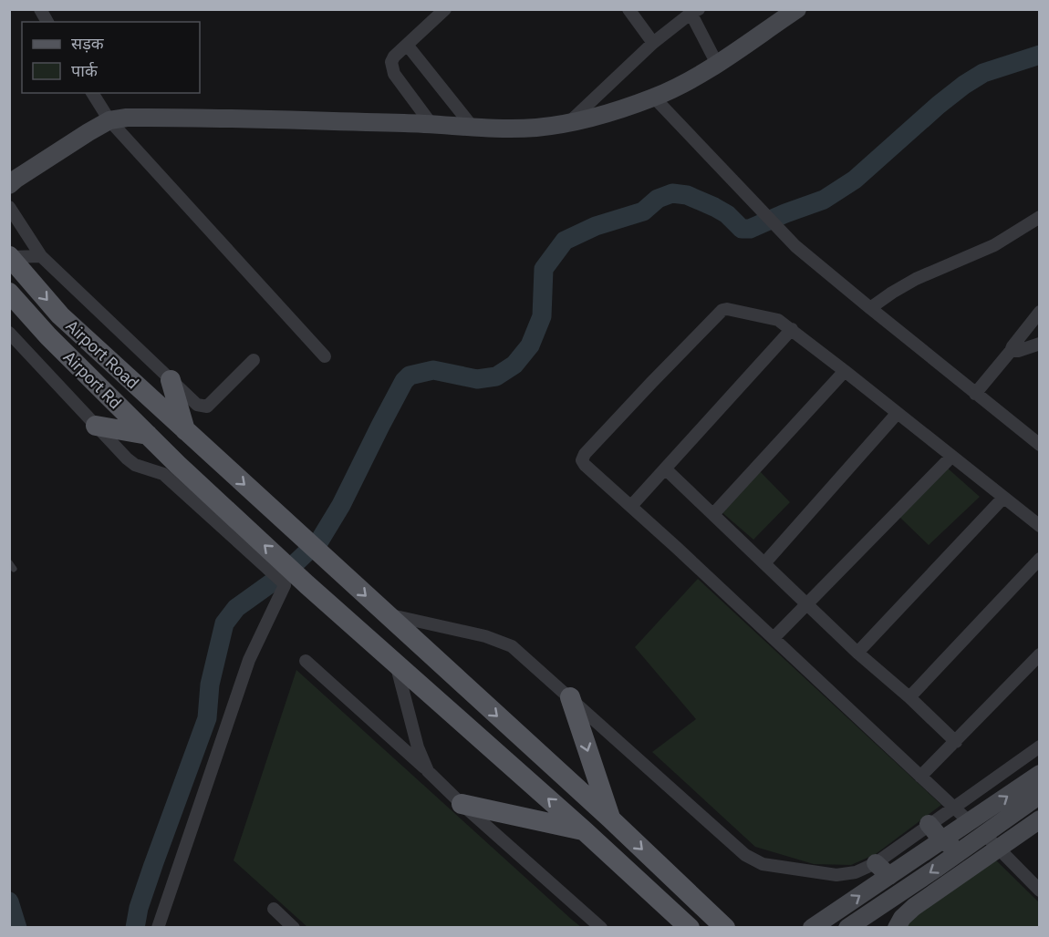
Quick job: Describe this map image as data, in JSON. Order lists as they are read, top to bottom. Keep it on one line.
{"streets":{"main road":["Airport Road","Airport Rd"]},"one_way":["Airport Road","Airport Rd"],"legend":["सड़क","पार्क"]}
